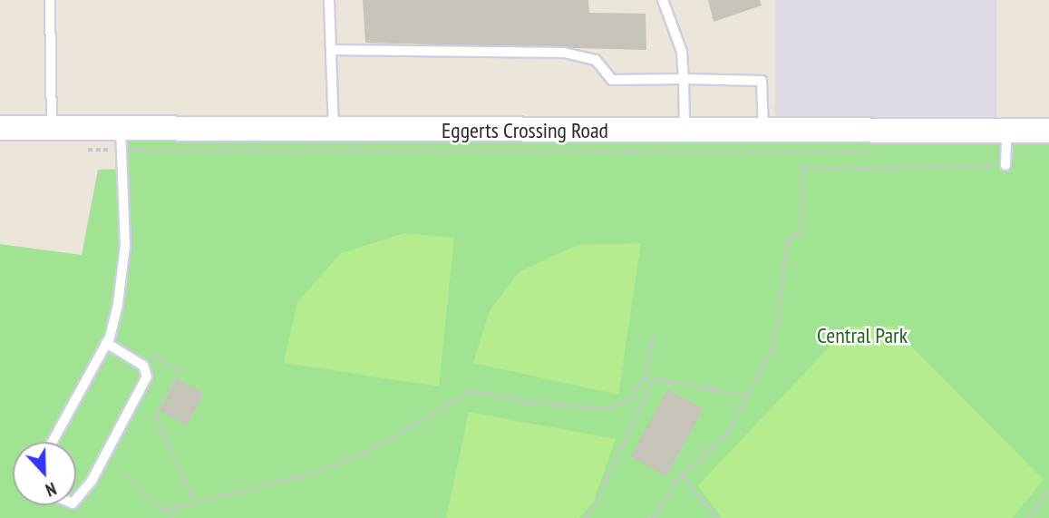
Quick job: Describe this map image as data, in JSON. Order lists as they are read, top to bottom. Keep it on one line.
{"streets":{"street":["Eggerts Crossing Road"]},"parks":["Central Park"],"north":"bottom"}
